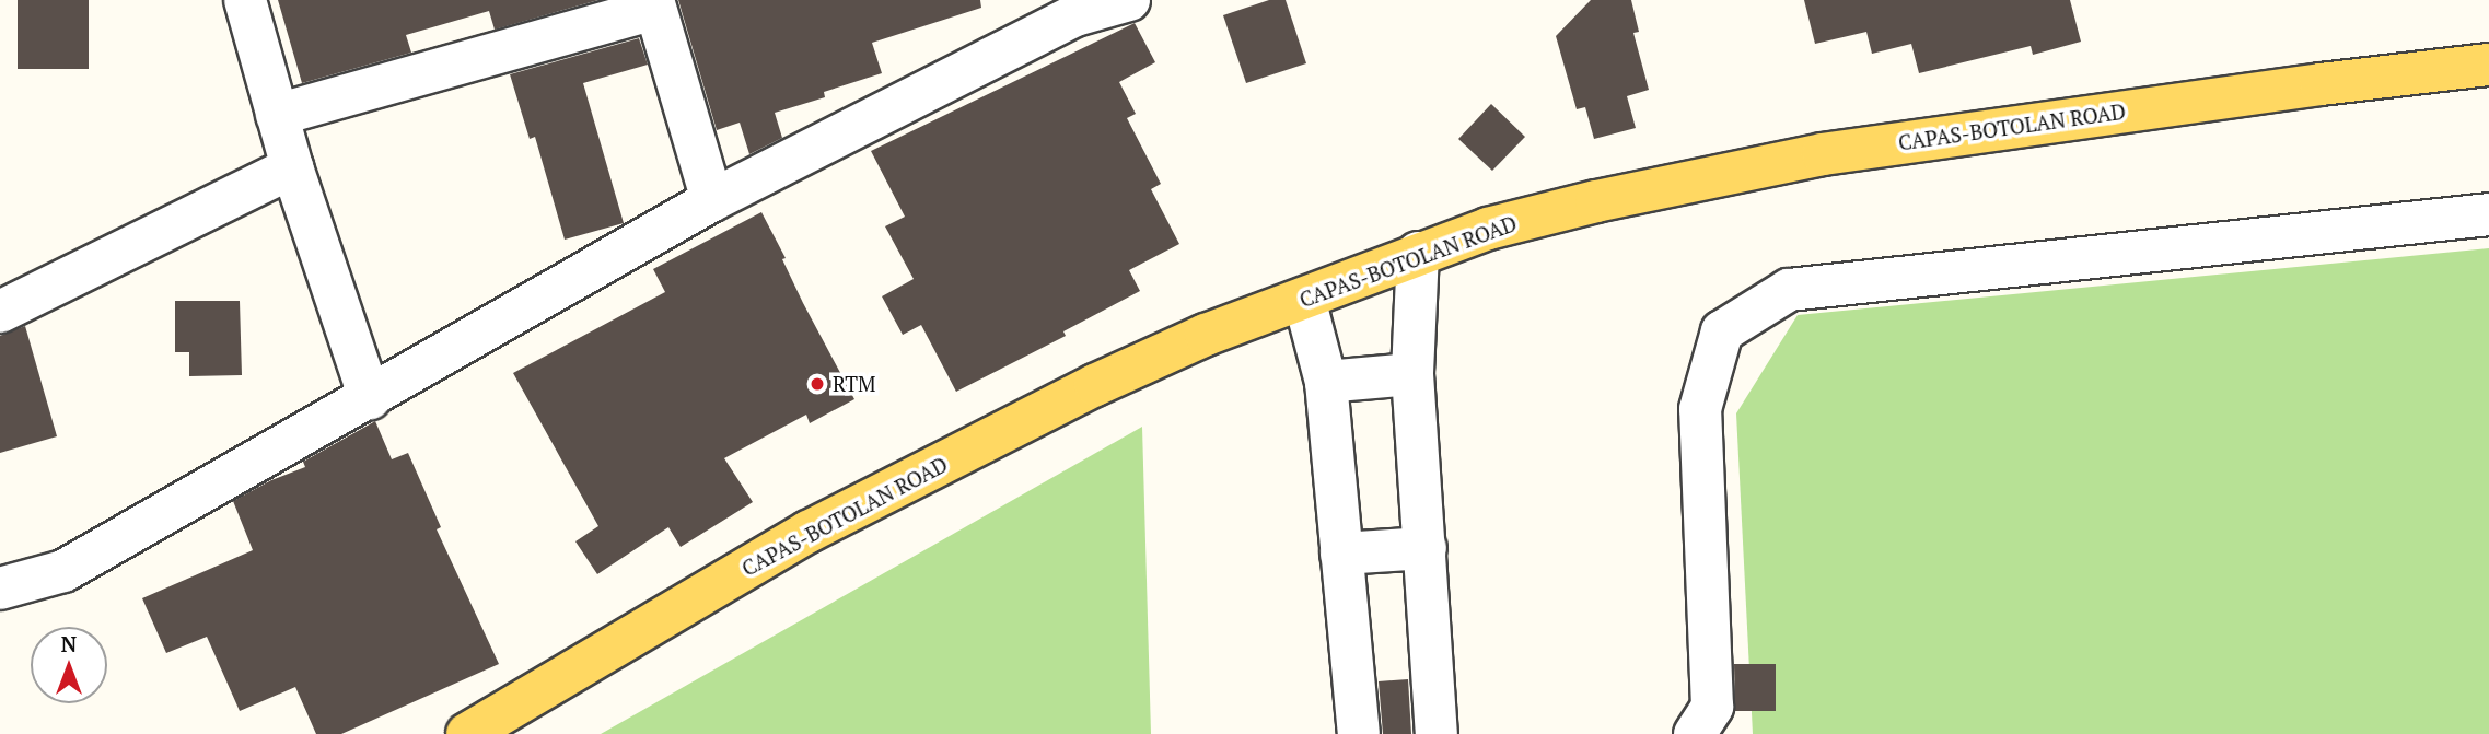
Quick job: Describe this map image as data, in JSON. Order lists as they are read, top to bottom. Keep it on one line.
{"streets":{"main road":["CAPAS-BOTOLAN ROAD"]},"places":["RTM"],"north":"top"}
